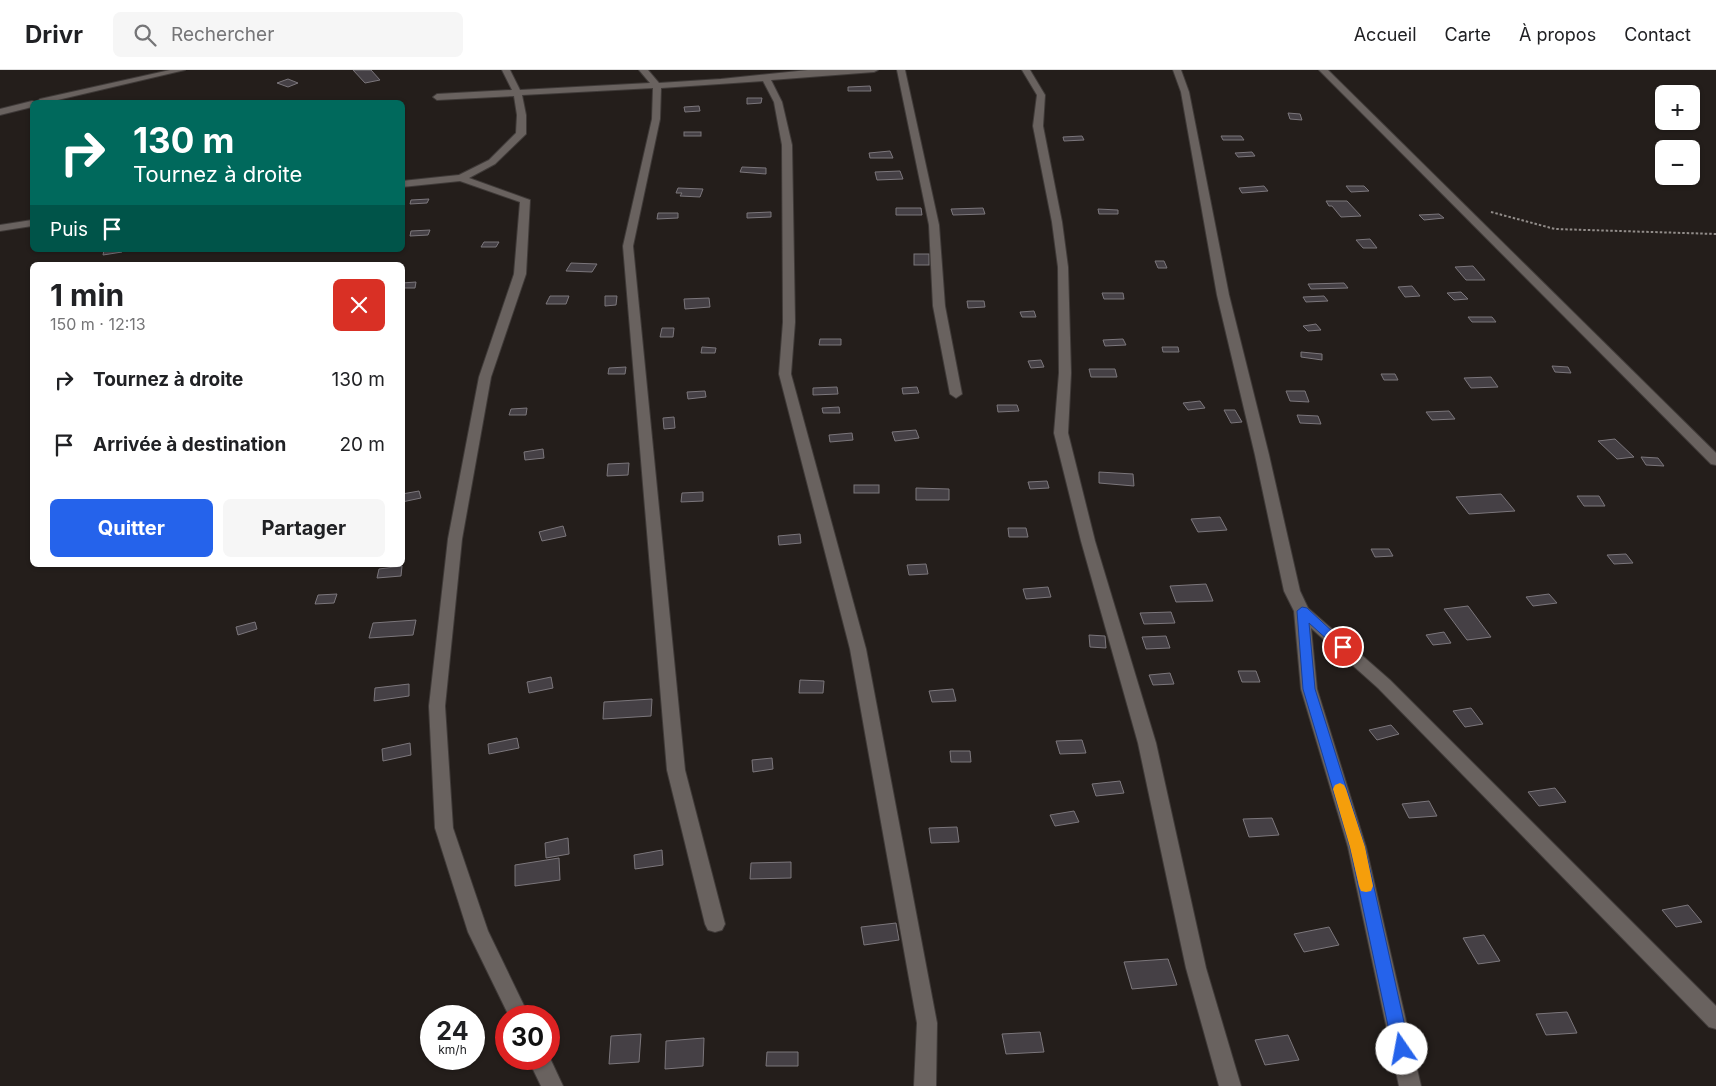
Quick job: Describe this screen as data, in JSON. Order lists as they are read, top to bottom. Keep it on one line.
{"page":{"header":"Drivr","search":"Rechercher","nav":["Accueil","Carte","À propos","Contact"],"map_buttons":["+","−"],"turn":["130 m","Tournez à droite"],"then":"Puis","heading":["1 min","150 m · 12:13"],"list":[{"name":"Tournez à droite","value":"130 m"},{"name":"Arrivée à destination","value":"20 m"}],"buttons":["Quitter","Partager"],"speed":"24 km/h","limit":"30"}}
